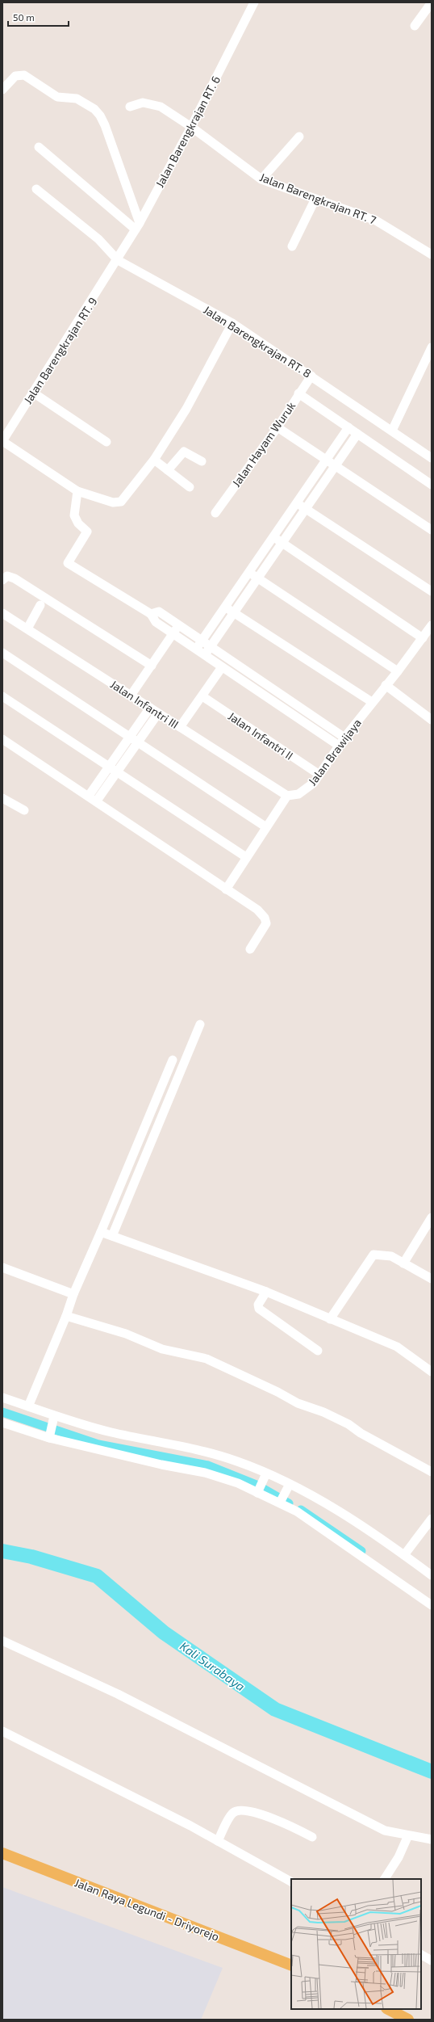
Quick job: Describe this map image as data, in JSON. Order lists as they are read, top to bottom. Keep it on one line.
{"streets":{"main road":["Jalan Raya Legundi - Driyorejo"],"street":["Jalan Barengkrajan RT. 6","Jalan Barengkrajan RT. 7","Jalan Barengkrajan RT. 8","Jalan Barengkrajan RT. 9","Jalan Hayam Wuruk","Jalan Infantri III","Jalan Infantri II","Jalan Brawijaya"]},"crossings":[["Jalan Barengkrajan RT. 6","Jalan Barengkrajan RT. 7"],["Jalan Barengkrajan RT. 6","Jalan Barengkrajan RT. 8"],["Jalan Barengkrajan RT. 6","Jalan Barengkrajan RT. 9"],["Jalan Barengkrajan RT. 8","Jalan Barengkrajan RT. 9"],["Jalan Barengkrajan RT. 8","Jalan Hayam Wuruk"],["Jalan Infantri III","Jalan Brawijaya"],["Jalan Infantri II","Jalan Brawijaya"]],"water":["Kali Surabaya"],"scale_bar":"50 m"}
